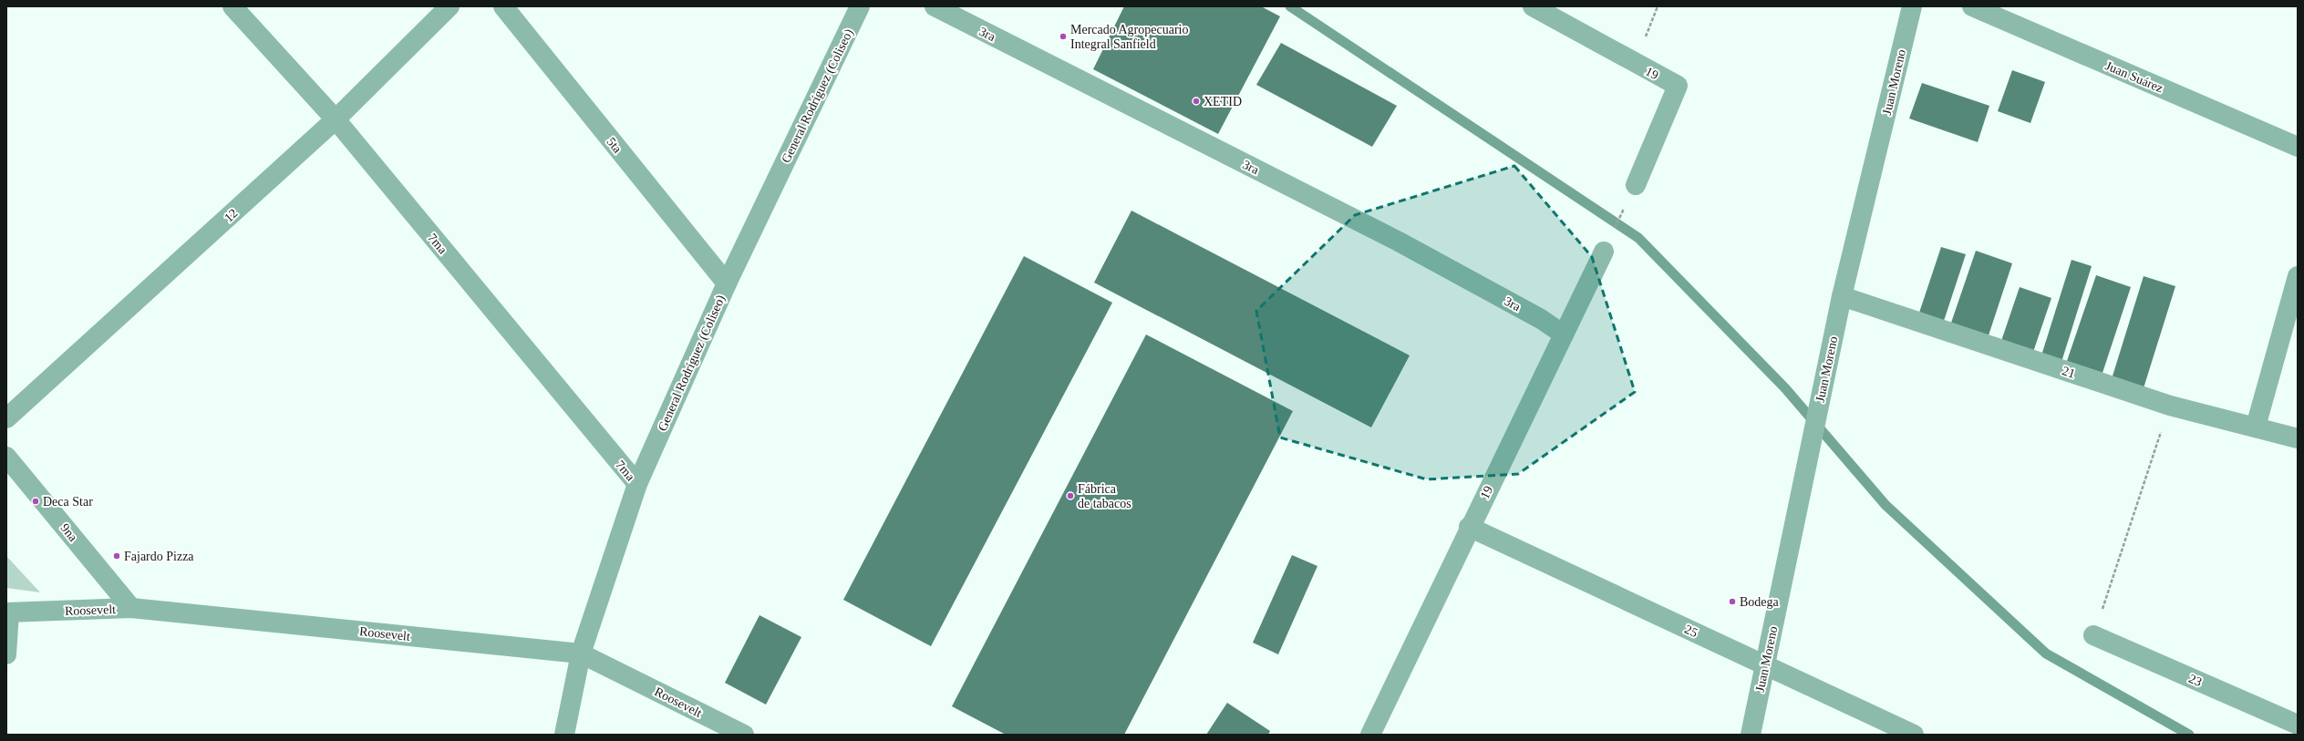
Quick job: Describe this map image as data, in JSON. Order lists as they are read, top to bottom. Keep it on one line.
{"streets":{"street":["3ra","19","Juan Suárez","Juan Moreno","General Rodríguez (Coliseo)","5ta","12","7ma","21","9na","Roosevelt","25","23"]},"crossings":[["3ra","19"],["19","25"],["Juan Moreno","21"],["Juan Moreno","25"],["General Rodríguez (Coliseo)","5ta"],["General Rodríguez (Coliseo)","7ma"],["General Rodríguez (Coliseo)","Roosevelt"],["12","7ma"],["9na","Roosevelt"]],"places":["Mercado Agropecuario Integral Sanfield","XETID","Fábrica de tabacos","Deca Star","Fajardo Pizza","Bodega"]}
